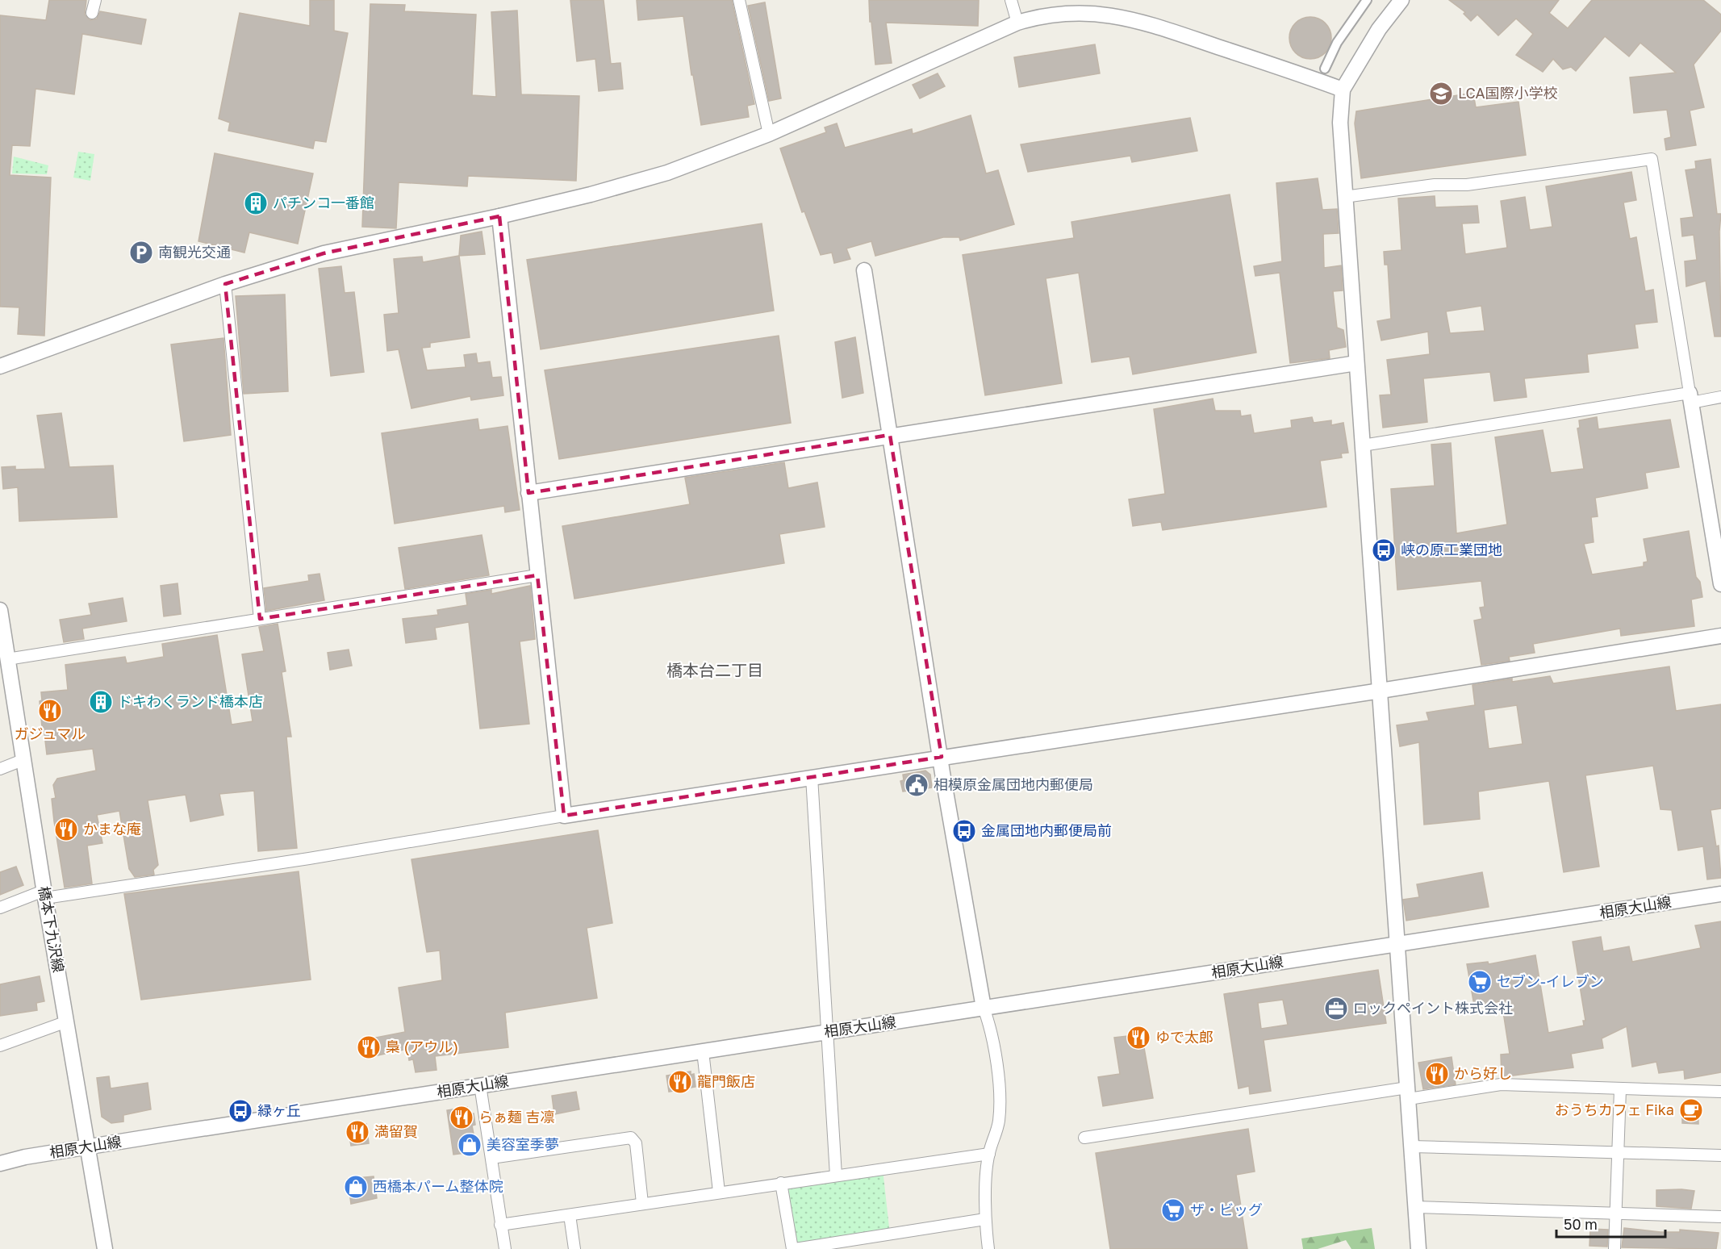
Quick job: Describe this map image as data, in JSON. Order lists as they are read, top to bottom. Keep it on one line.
{"streets":{"street":["相原大山線","橋本下九沢線"]},"crossings":[["相原大山線","橋本下九沢線"]],"districts":["橋本台二丁目"],"places":{"school or university":["LCA国際小学校"],"building":["パチンコ一番館","ドキわくランド橋本店"],"parking":["南観光交通"],"bus stop":["峡の原工業団地","金属団地内郵便局前","緑ヶ丘"],"restaurant":["ガジュマル","かまな庵","ゆで太郎","梟 (アウル)","から好し","龍門飯店","らぁ麺 吉凛","満留賀"],"public building":["相模原金属団地内郵便局"],"supermarket":["セブン-イレブン","ザ・ビッグ"],"office":["ロックペイント株式会社"],"cafe":["おうちカフェ Fika"],"shop":["美容室季夢","西橋本パーム整体院"]},"scale_bar":"50 m"}
